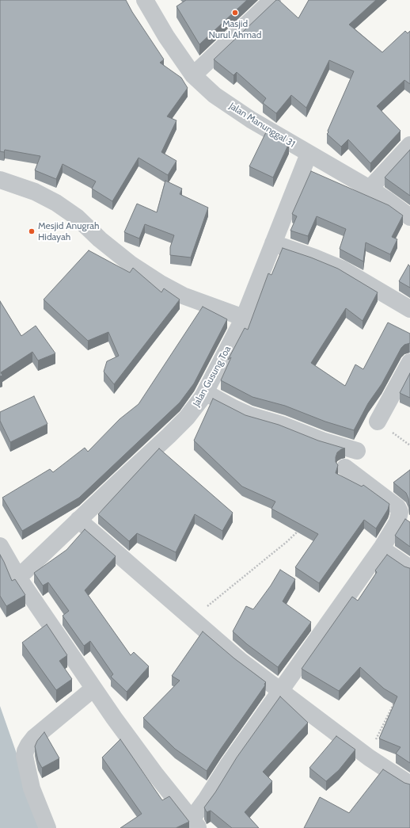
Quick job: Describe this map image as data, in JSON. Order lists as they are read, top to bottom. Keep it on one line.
{"streets":{"street":["Jalan Manunggal 31","Jalan Gusung Toa"]},"crossings":[["Jalan Manunggal 31","Jalan Gusung Toa"]],"places":["Masjid Nurul Ahmad","Mesjid Anugrah Hidayah"]}
